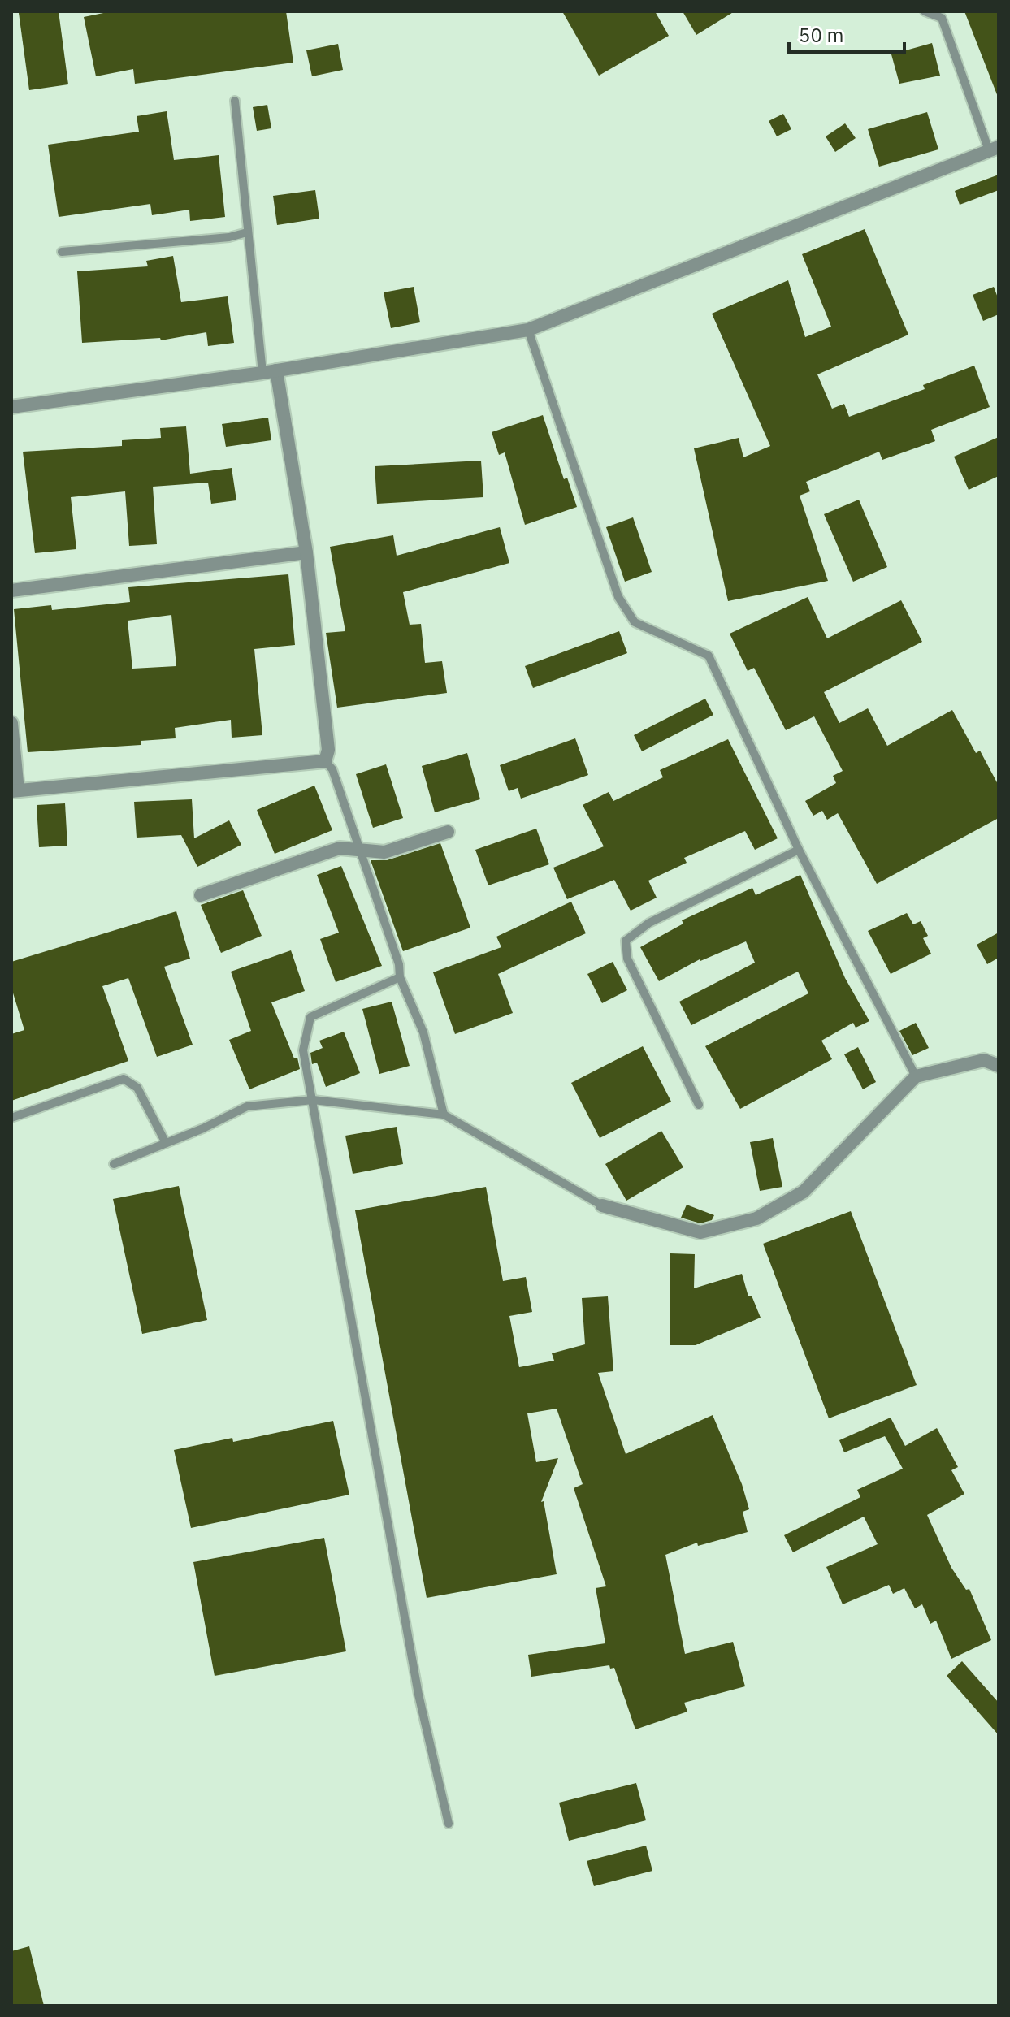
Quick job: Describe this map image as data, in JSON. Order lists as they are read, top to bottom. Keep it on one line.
{"scale_bar":"50 m"}
